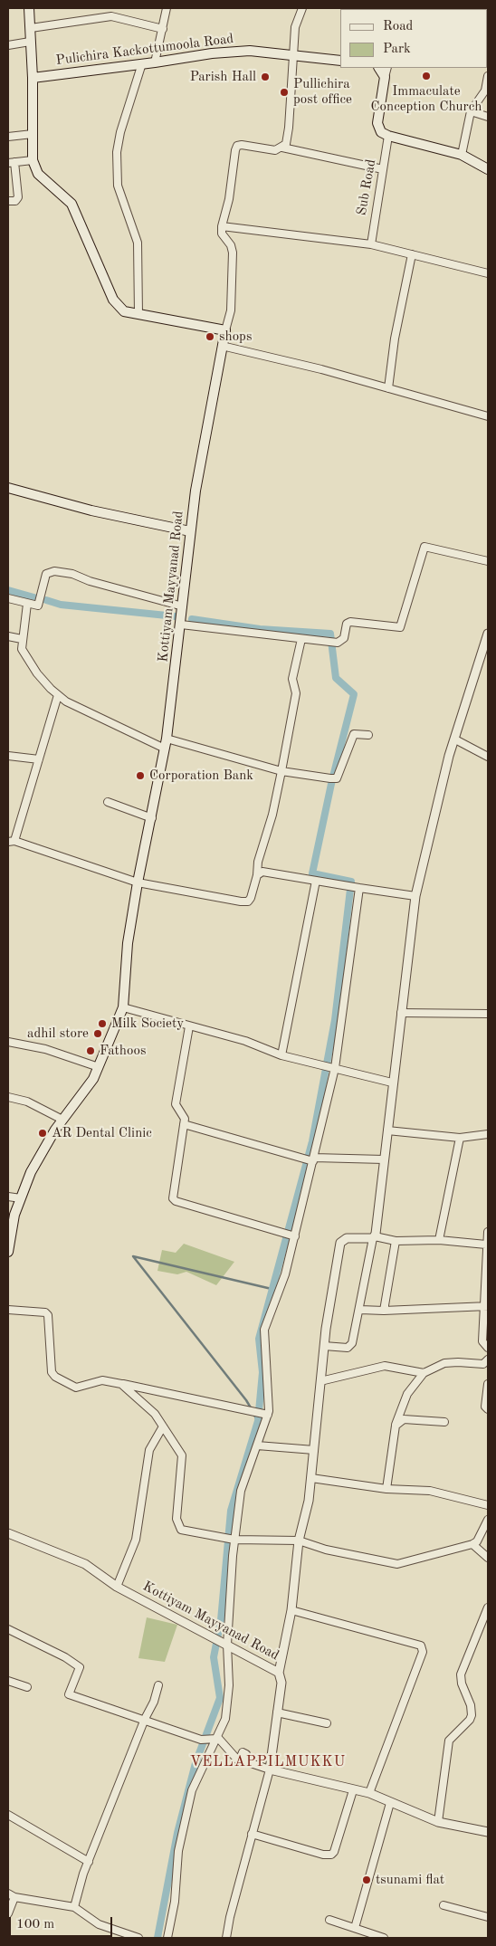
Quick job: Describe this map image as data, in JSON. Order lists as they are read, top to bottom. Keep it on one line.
{"streets":{"main road":["Pulichira Kackottumoola Road","Kottiyam Mayyanad Road"],"street":["Sub Road"]},"districts":["VELLAPPILMUKKU"],"places":["Immaculate Conception Church","Parish Hall","Pullichira post office","shops","Corporation Bank","Milk Society","adhil store","Fathoos","AR Dental Clinic","tsunami flat"],"legend":["Road","Park"],"scale_bar":"100 m"}
